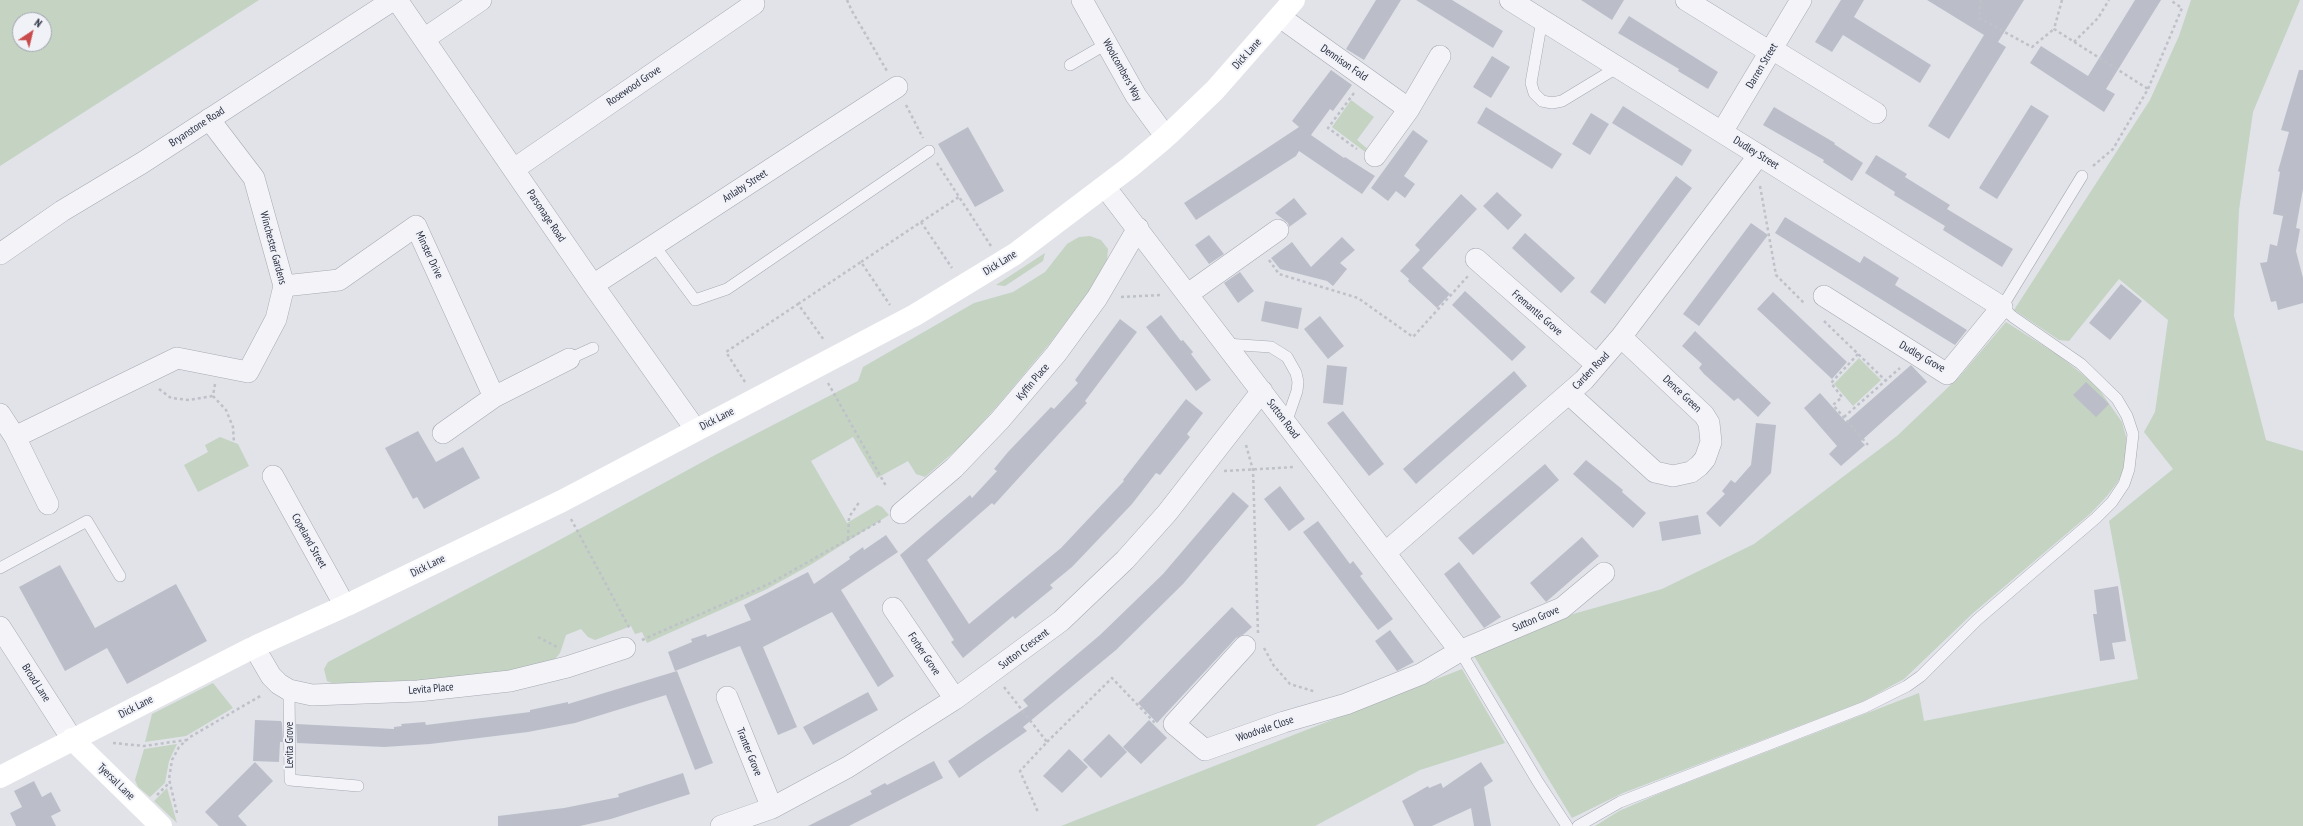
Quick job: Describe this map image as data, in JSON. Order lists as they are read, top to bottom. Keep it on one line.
{"streets":{"street":["Dick Lane","Dennison Fold","Darren Street","Woolcombers Way","Rosewood Grove","Bryanstone Road","Dudley Street","Anlaby Street","Parsonage Road","Winchester Gardens","Minster Drive","Fremantle Grove","Dudley Grove","Carden Road","Kyffin Place","Dence Green","Sutton Road","Copeland Street","Sutton Grove","Sutton Crescent","Forber Grove","Broad Lane","Levita Place","Woodvale Close","Tranter Grove","Tyersal Lane"],"lane":["Levita Grove"]},"crossings":[["Dick Lane","Dennison Fold"],["Dick Lane","Woolcombers Way"],["Dick Lane","Parsonage Road"],["Dick Lane","Sutton Road"],["Dick Lane","Copeland Street"],["Dick Lane","Broad Lane"],["Dick Lane","Tyersal Lane"],["Darren Street","Dudley Street"],["Rosewood Grove","Parsonage Road"],["Bryanstone Road","Winchester Gardens"],["Dudley Street","Dudley Grove"],["Dudley Street","Carden Road"],["Anlaby Street","Parsonage Road"],["Winchester Gardens","Minster Drive"],["Fremantle Grove","Carden Road"],["Carden Road","Dence Green"],["Carden Road","Sutton Road"],["Kyffin Place","Sutton Road"],["Sutton Road","Sutton Grove"],["Sutton Road","Sutton Crescent"],["Sutton Road","Woodvale Close"],["Sutton Grove","Woodvale Close"],["Sutton Crescent","Forber Grove"],["Sutton Crescent","Tranter Grove"],["Broad Lane","Tyersal Lane"],["Levita Place","Levita Grove"]],"north":"top right"}
